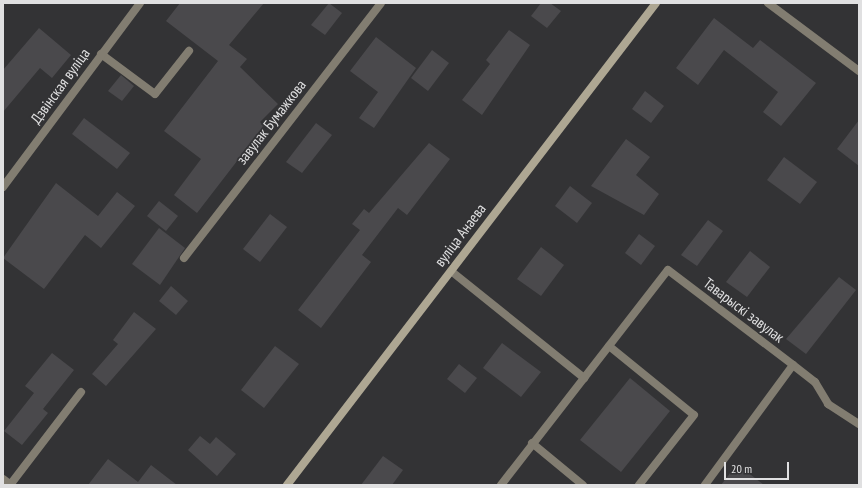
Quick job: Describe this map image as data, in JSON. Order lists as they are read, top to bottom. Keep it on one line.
{"streets":{"street":["Дзвінская вуліца","завулак Бумажкова","вуліца Анаева","Таварыскі завулак"]},"scale_bar":"20 m"}
